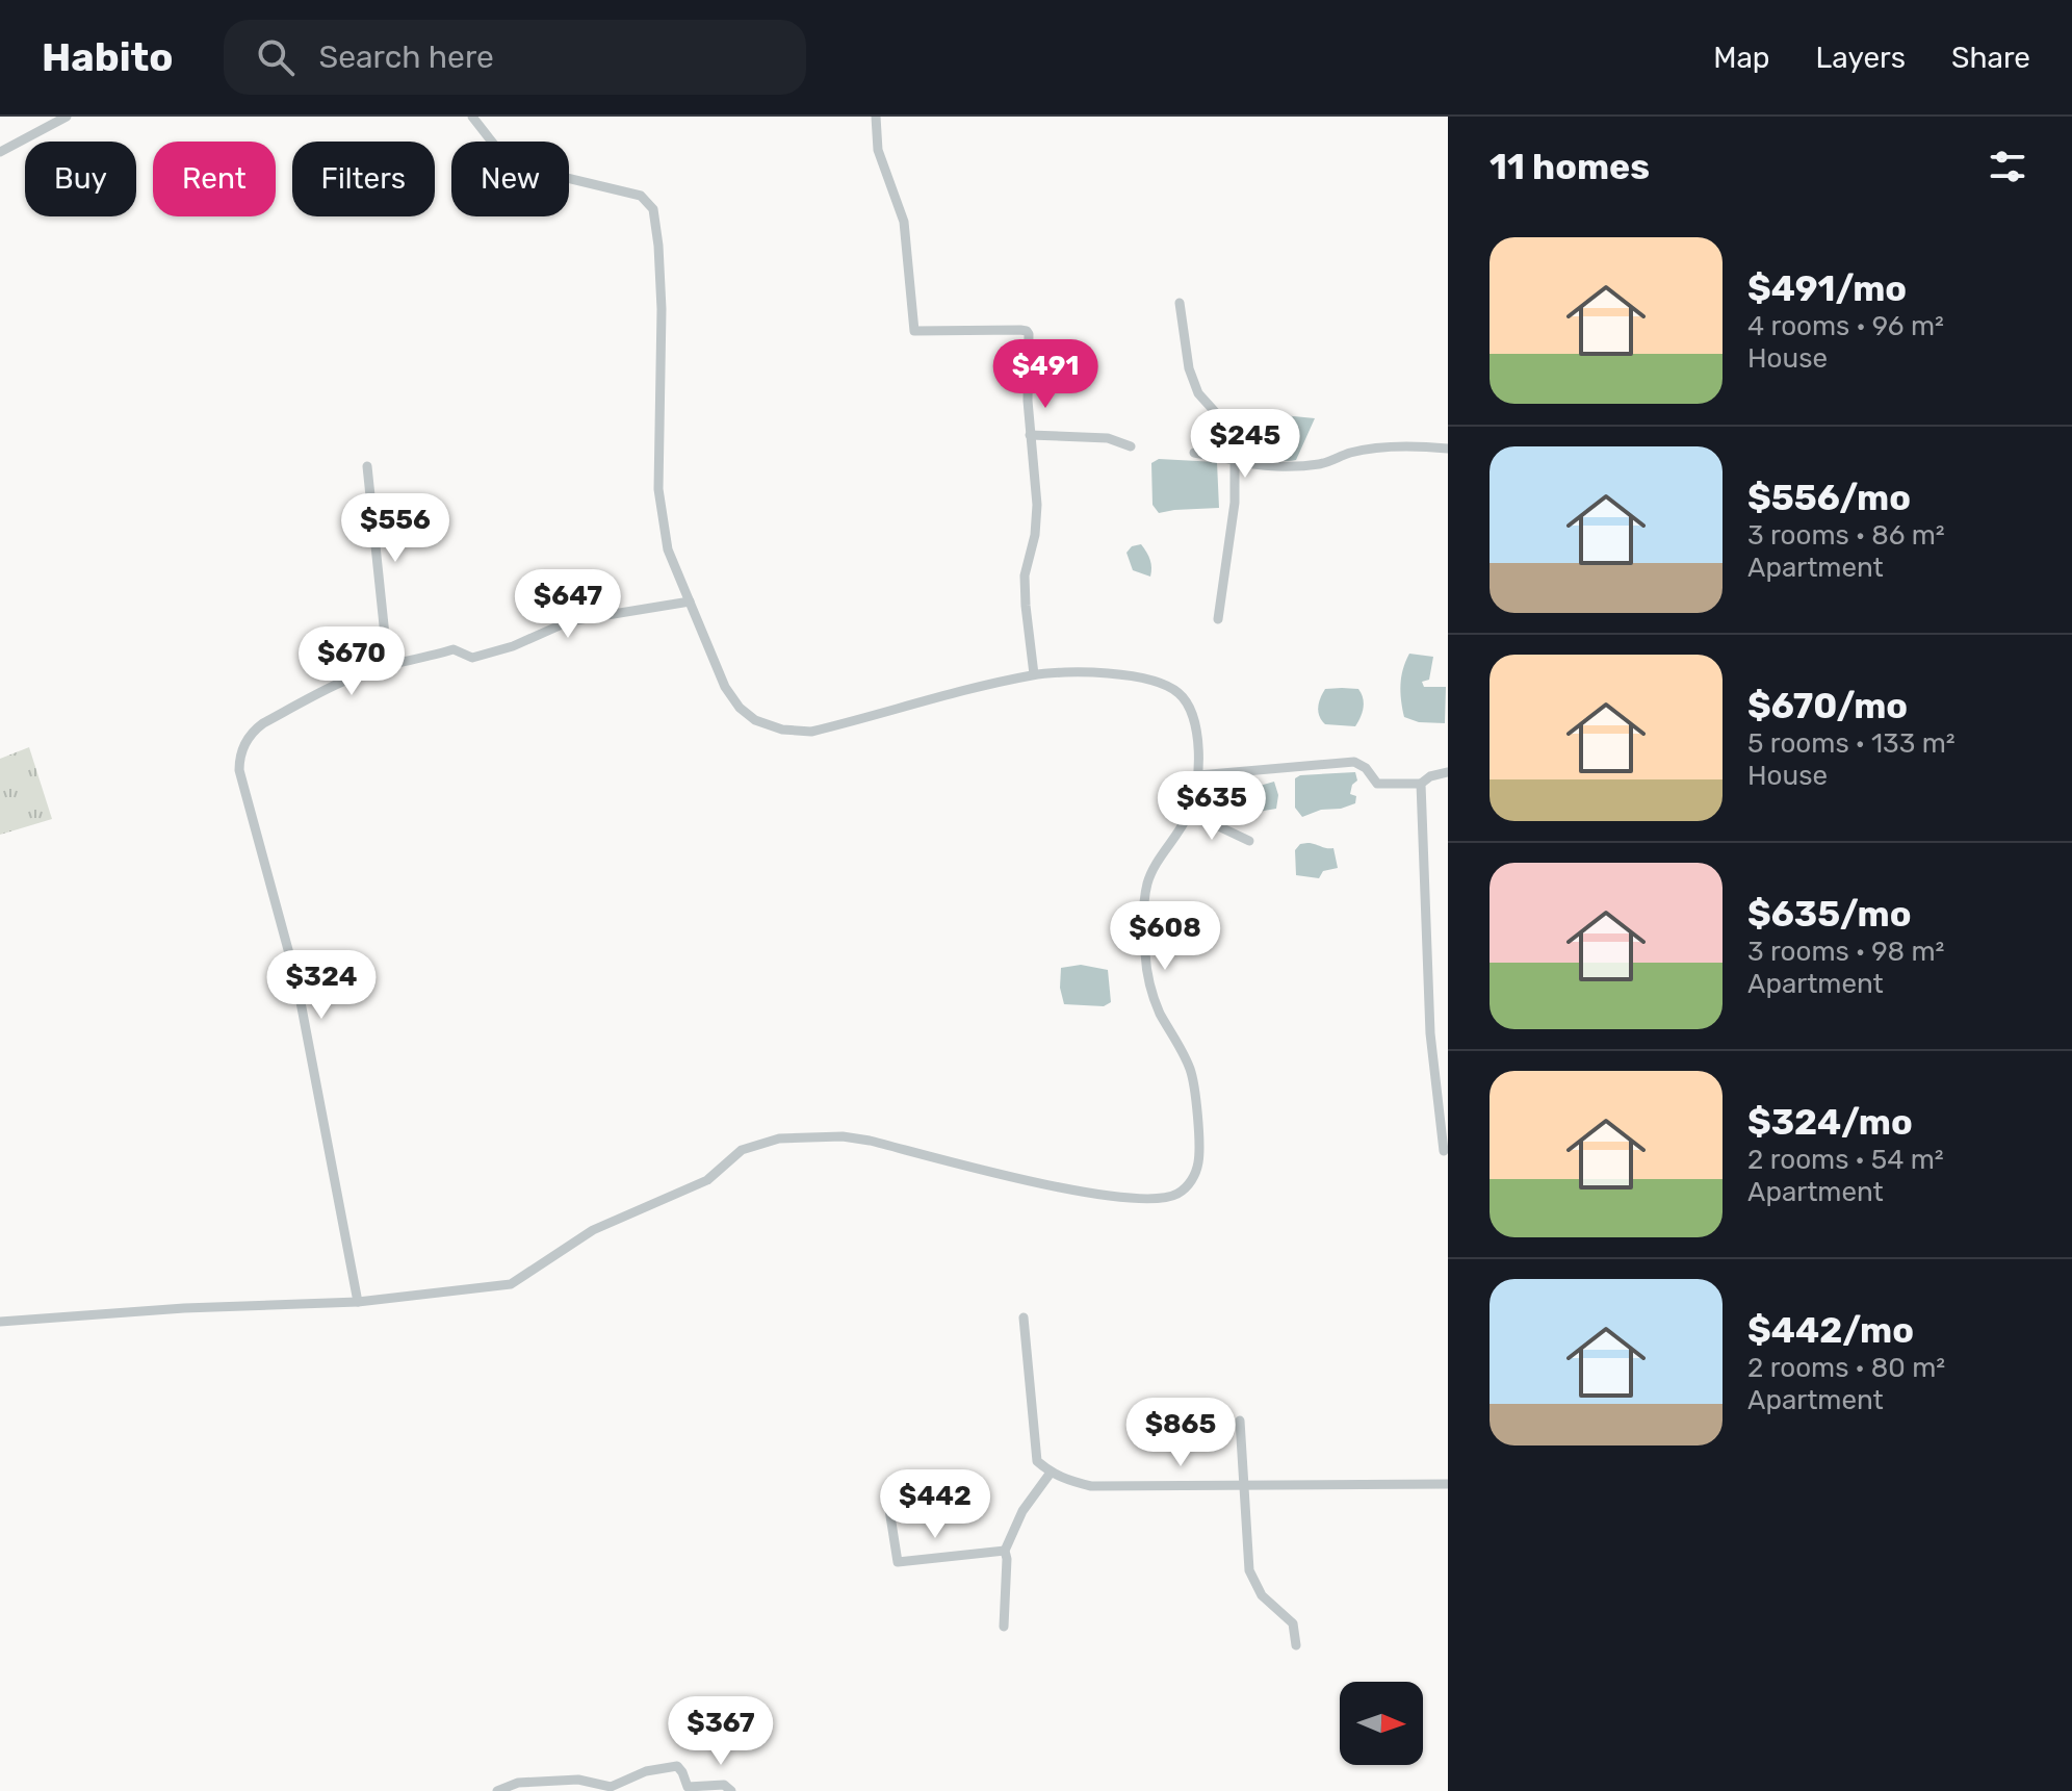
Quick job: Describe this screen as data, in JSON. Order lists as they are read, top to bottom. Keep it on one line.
{"north":"right","page":{"header":"Habito","search":"Search here","nav":["Map","Layers","Share"],"heading":"11 homes","chip":["Buy","Rent","Filters","New"],"list":[{"name":"$491/mo","note":"4 rooms · 96 m² · House"},{"name":"$556/mo","note":"3 rooms · 86 m² · Apartment"},{"name":"$670/mo","note":"5 rooms · 133 m² · House"},{"name":"$635/mo","note":"3 rooms · 98 m² · Apartment"},{"name":"$324/mo","note":"2 rooms · 54 m² · Apartment"},{"name":"$442/mo","note":"2 rooms · 80 m² · Apartment"}],"price":["$491","$245","$556","$647","$670","$635","$608","$324","$865","$442","$367"]}}
